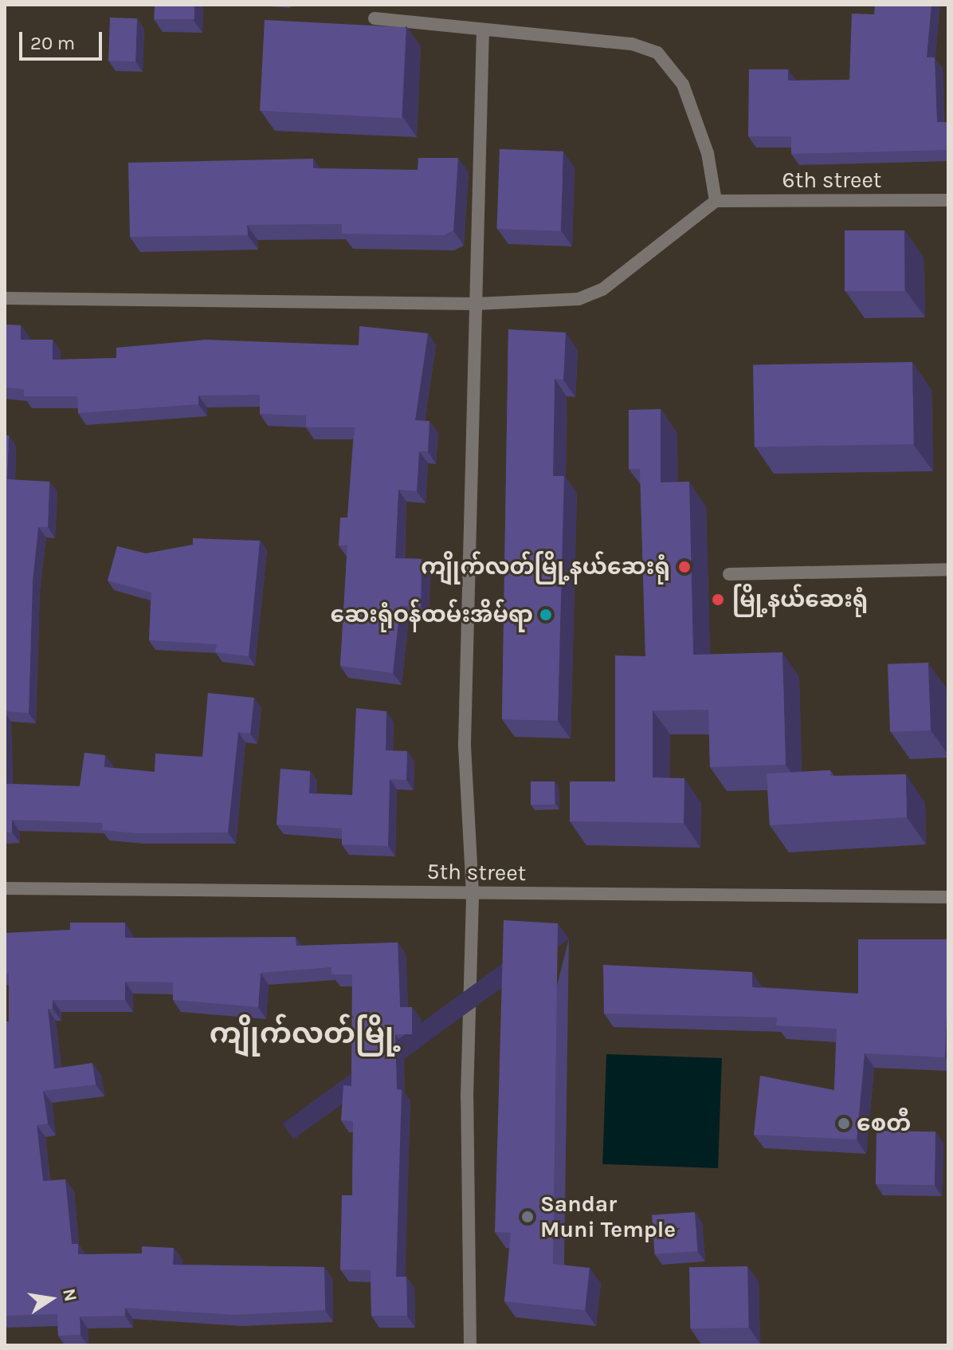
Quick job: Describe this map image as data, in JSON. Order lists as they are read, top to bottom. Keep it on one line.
{"streets":{"street":["6th street","5th street"]},"districts":["ကျိုက်လတ်မြို့"],"places":["ကျိုက်လတ်မြို့နယ်ဆေးရုံ","မြို့နယ်ဆေးရုံ","ဆေးရုံဝန်ထမ်းအိမ်ရာ","စေတီ","Sandar Muni Temple"],"scale_bar":"20 m","north":"right"}
